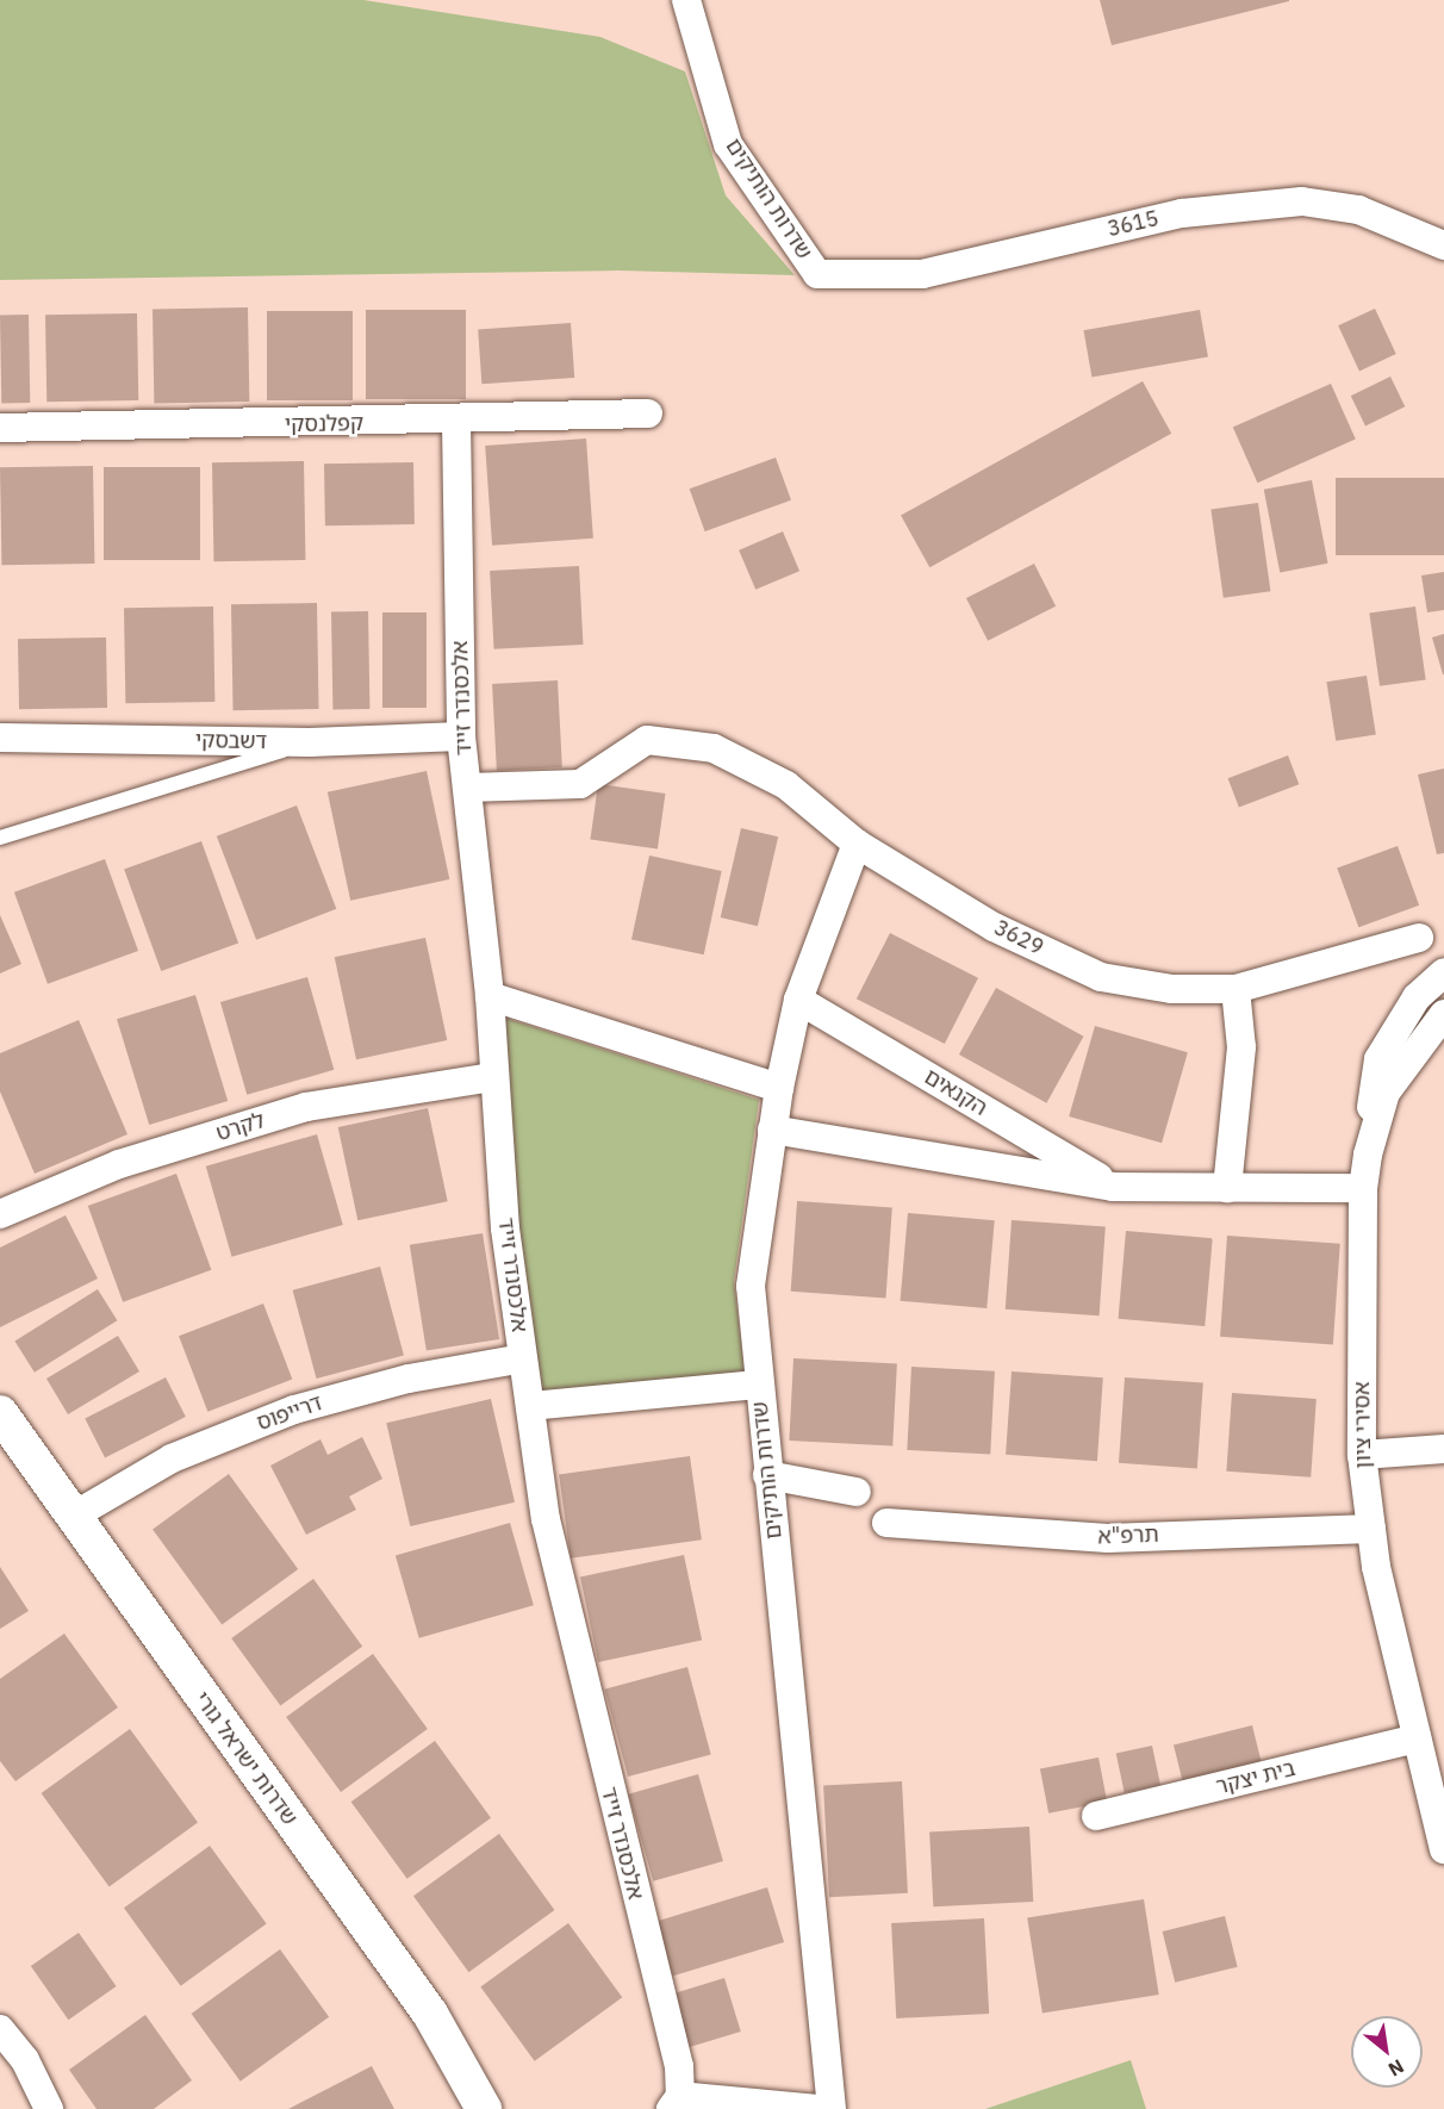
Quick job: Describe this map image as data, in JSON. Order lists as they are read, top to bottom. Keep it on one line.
{"streets":{"street":["שדרות הותיקים","3615","קפלנסקי","אלכסנדר זייד","דשבסקי","3629","הקנאים","לקרט","דרייפוס","אסירי ציון","תרפ\"א","שדרות ישראל גורי","בית יצקר"]},"crossings":[["שדרות הותיקים","3615"],["שדרות הותיקים","3629"],["שדרות הותיקים","הקנאים"],["קפלנסקי","אלכסנדר זייד"],["אלכסנדר זייד","דשבסקי"],["אלכסנדר זייד","3629"],["אלכסנדר זייד","לקרט"],["אלכסנדר זייד","דרייפוס"],["דרייפוס","שדרות ישראל גורי"],["אסירי ציון","תרפ\"א"],["אסירי ציון","בית יצקר"]],"north":"bottom right"}
